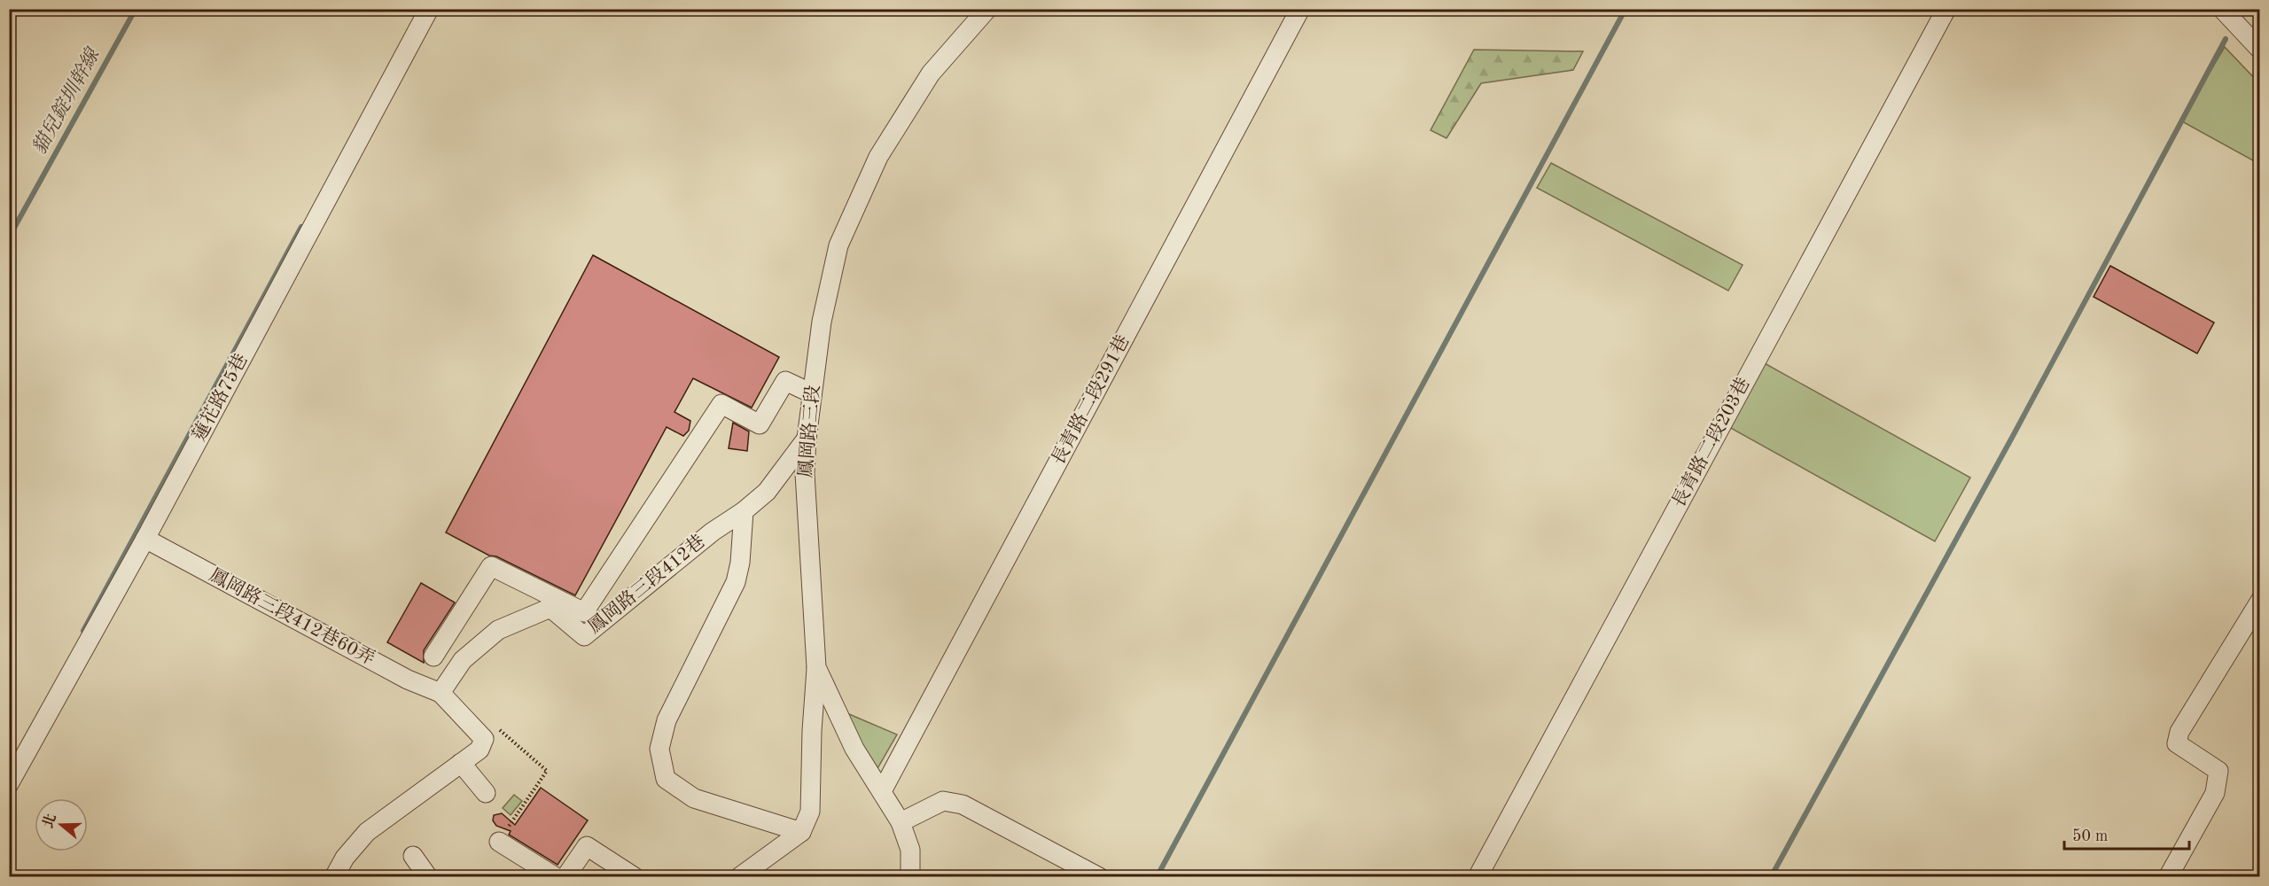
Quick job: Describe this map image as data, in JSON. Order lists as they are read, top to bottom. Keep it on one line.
{"streets":{"street":["蓮花路75巷","長青路二段291巷","鳳岡路三段","長青路二段203巷","鳳岡路三段412巷","鳳岡路三段412巷60弄"]},"crossings":[["蓮花路75巷","鳳岡路三段412巷60弄"],["長青路二段291巷","鳳岡路三段"],["鳳岡路三段","鳳岡路三段412巷"],["鳳岡路三段412巷","鳳岡路三段412巷60弄"]],"water":["貓兒錠圳幹線"],"scale_bar":"50 m","north":"left"}
